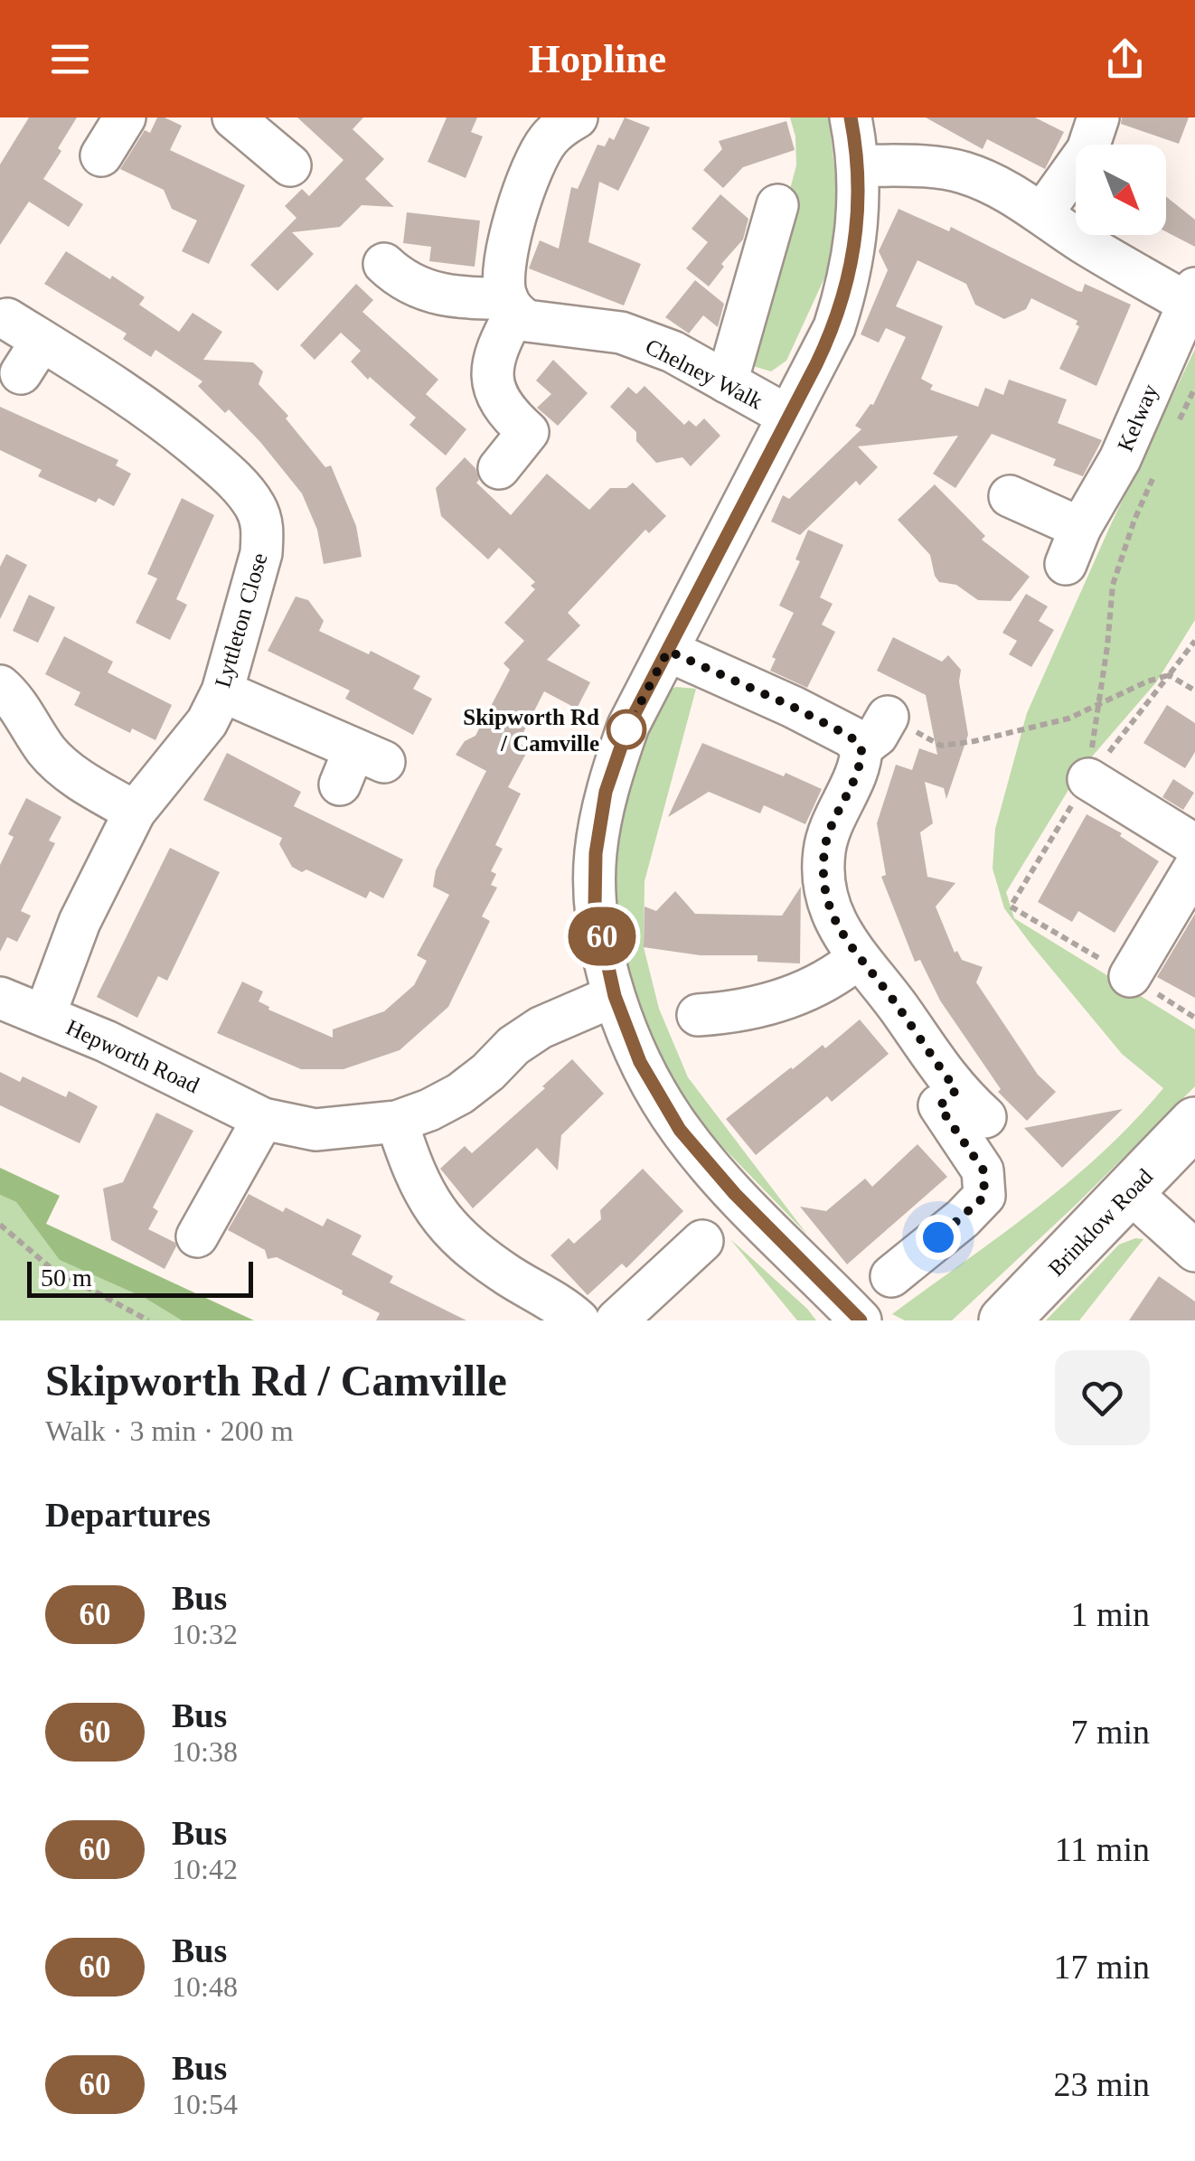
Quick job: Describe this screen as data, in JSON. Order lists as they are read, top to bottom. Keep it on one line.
{"streets":{"main road":["Brinklow Road"],"street":["Chelney Walk","Kelway","Lyttleton Close","Hepworth Road"]},"crossings":[["Lyttleton Close","Hepworth Road"]],"places":["Skipworth Rd / Camville"],"lines":["bus line 60"],"scale_bar":"50 m","north":"bottom right","page":{"header":"Hopline","on_map":"60","scale":"50 m","heading":[["Skipworth Rd / Camville","Walk · 3 min · 200 m"],"Departures"],"list":[{"mark":"60","name":"Bus","note":"10:32","value":"1 min"},{"mark":"60","name":"Bus","note":"10:38","value":"7 min"},{"mark":"60","name":"Bus","note":"10:42","value":"11 min"},{"mark":"60","name":"Bus","note":"10:48","value":"17 min"},{"mark":"60","name":"Bus","note":"10:54","value":"23 min"}]}}
